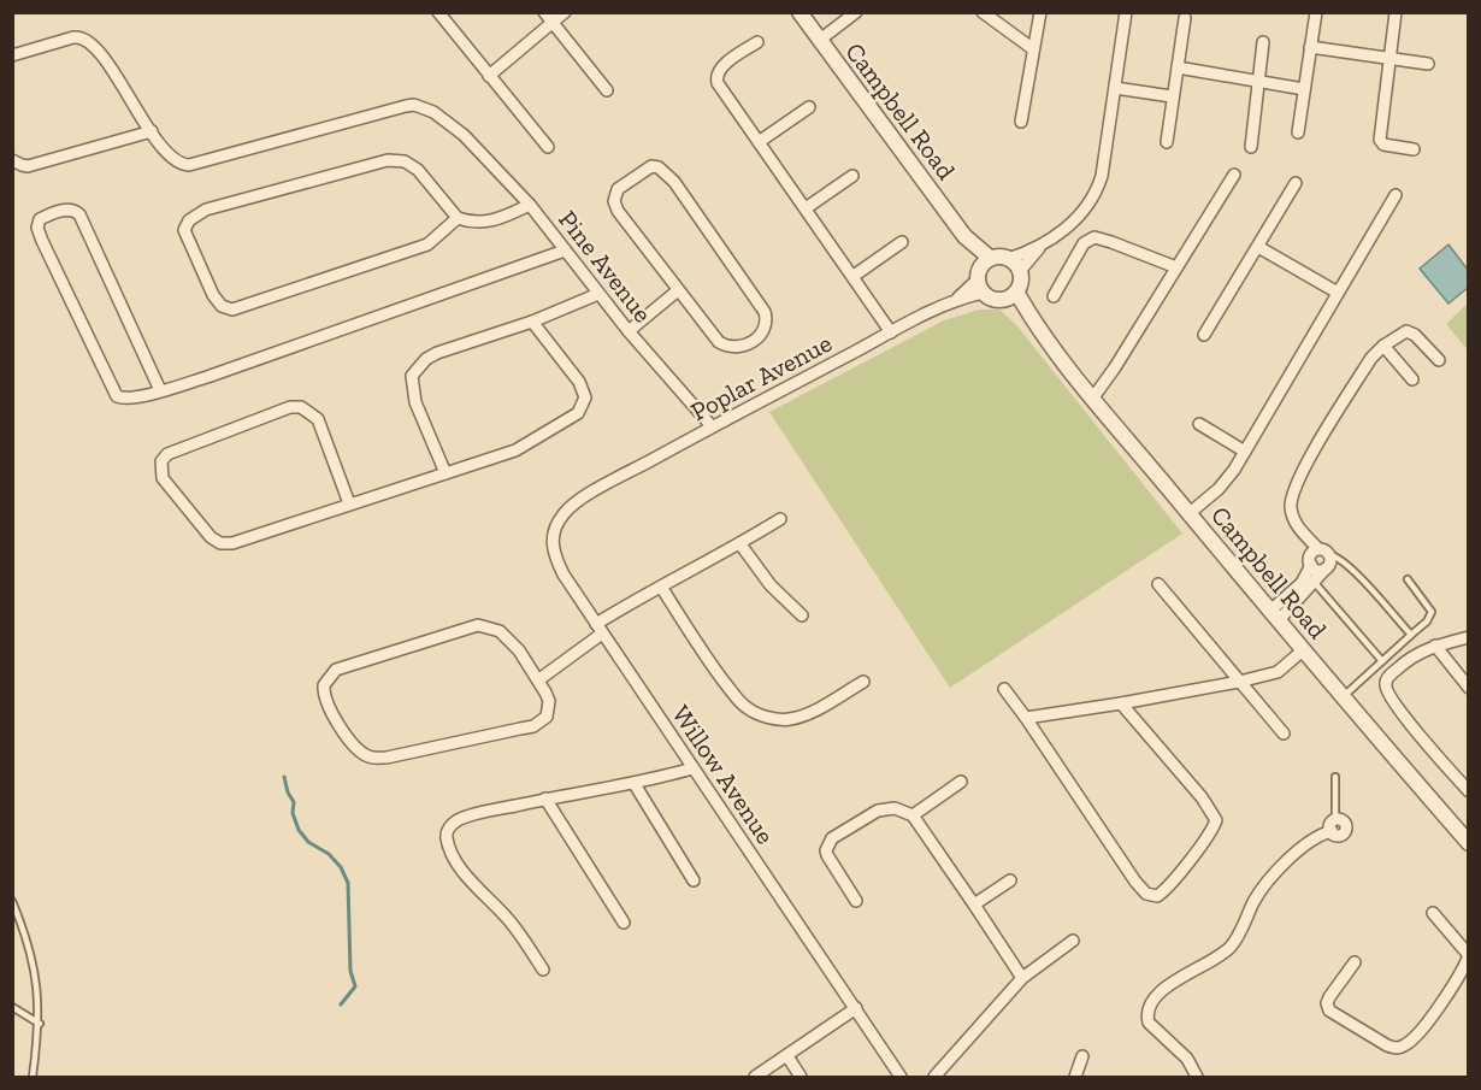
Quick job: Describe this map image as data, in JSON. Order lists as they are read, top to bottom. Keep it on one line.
{"streets":{"street":["Campbell Road","Pine Avenue","Poplar Avenue","Willow Avenue"]},"crossings":[["Campbell Road","Poplar Avenue"],["Pine Avenue","Poplar Avenue"],["Poplar Avenue","Willow Avenue"]]}
